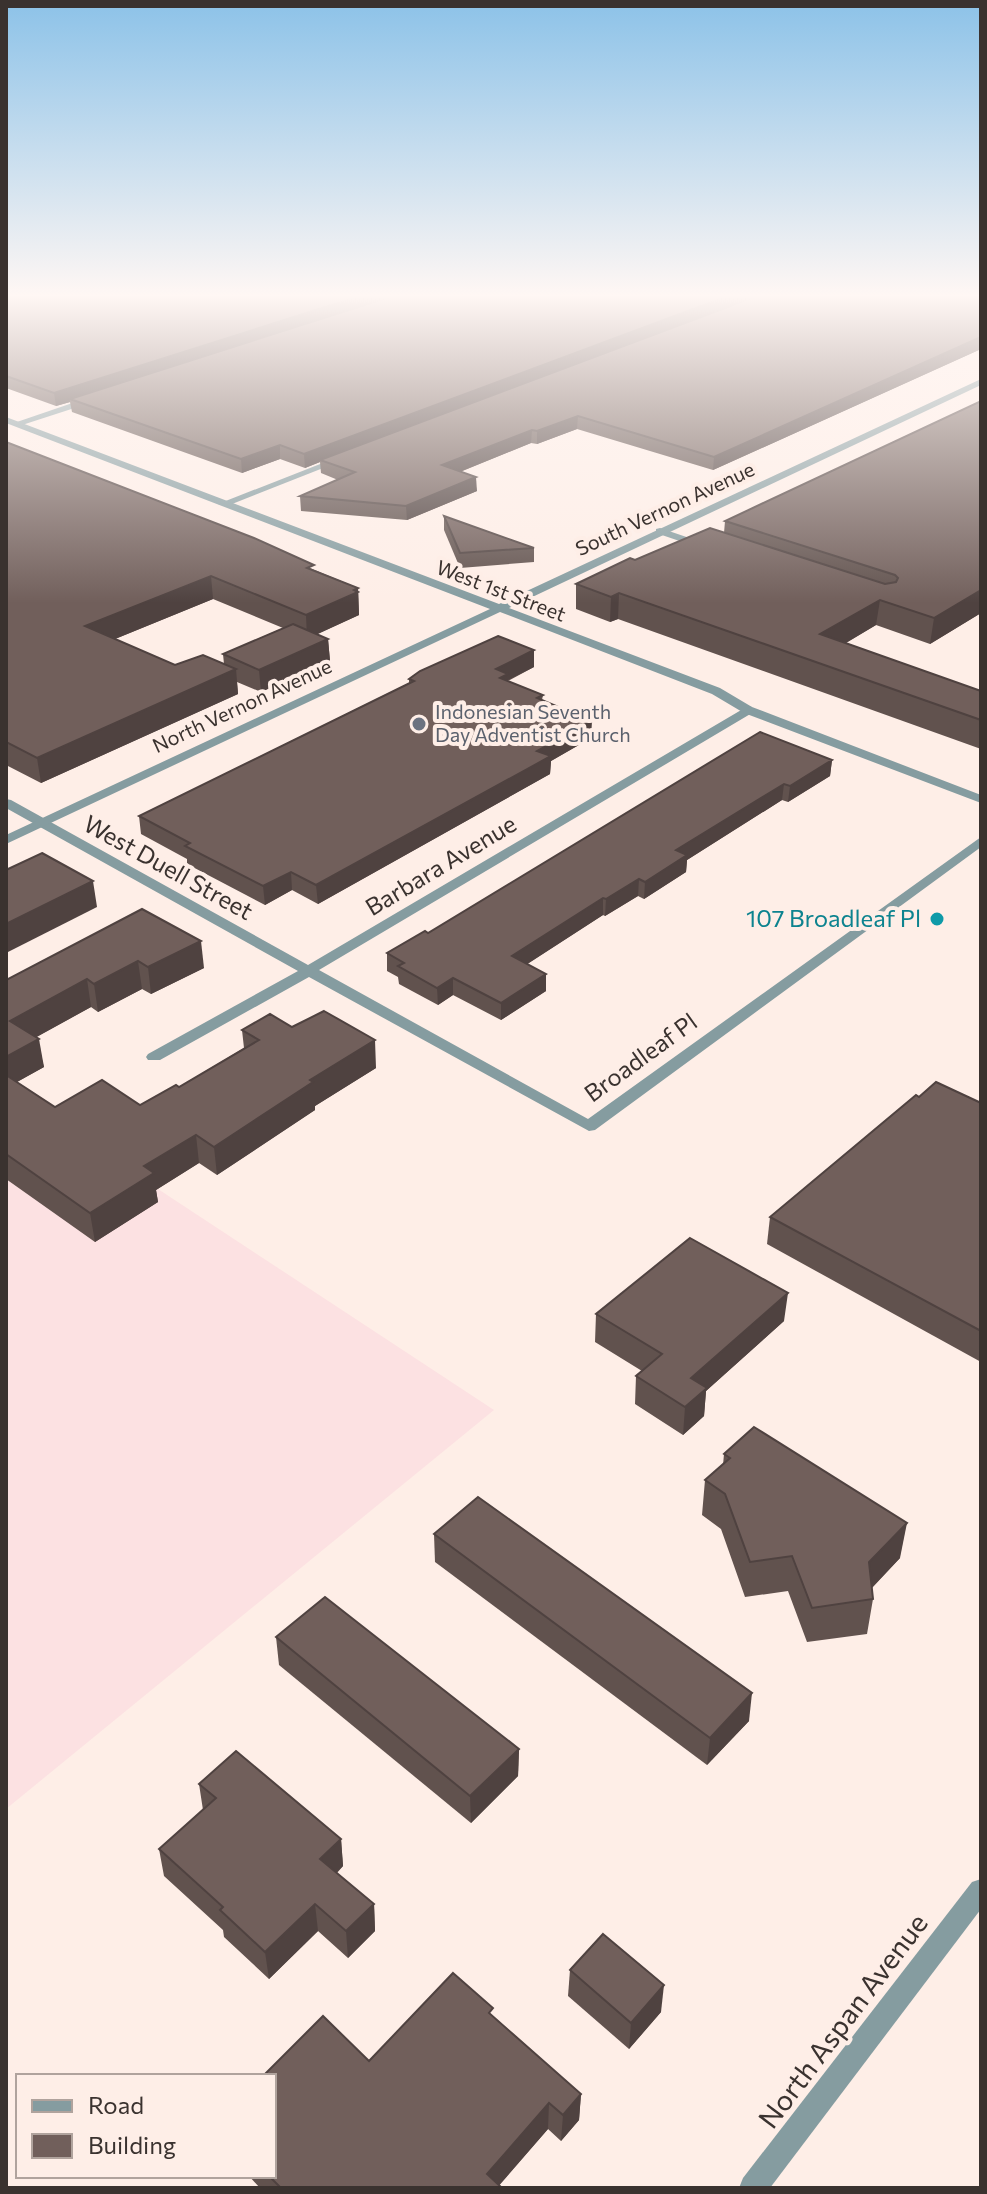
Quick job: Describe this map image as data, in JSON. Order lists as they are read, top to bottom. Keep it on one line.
{"streets":{"street":["South Vernon Avenue","West 1st Street","North Vernon Avenue","Barbara Avenue","West Duell Street","Broadleaf Pl","North Aspan Avenue"]},"crossings":[["South Vernon Avenue","West 1st Street"],["South Vernon Avenue","North Vernon Avenue"],["West 1st Street","North Vernon Avenue"],["West 1st Street","Barbara Avenue"],["North Vernon Avenue","West Duell Street"],["Barbara Avenue","West Duell Street"],["Barbara Avenue","Broadleaf Pl"],["West Duell Street","Broadleaf Pl"]],"places":["Indonesian Seventh Day Adventist Church","107 Broadleaf Pl"],"legend":["Road","Building"]}
